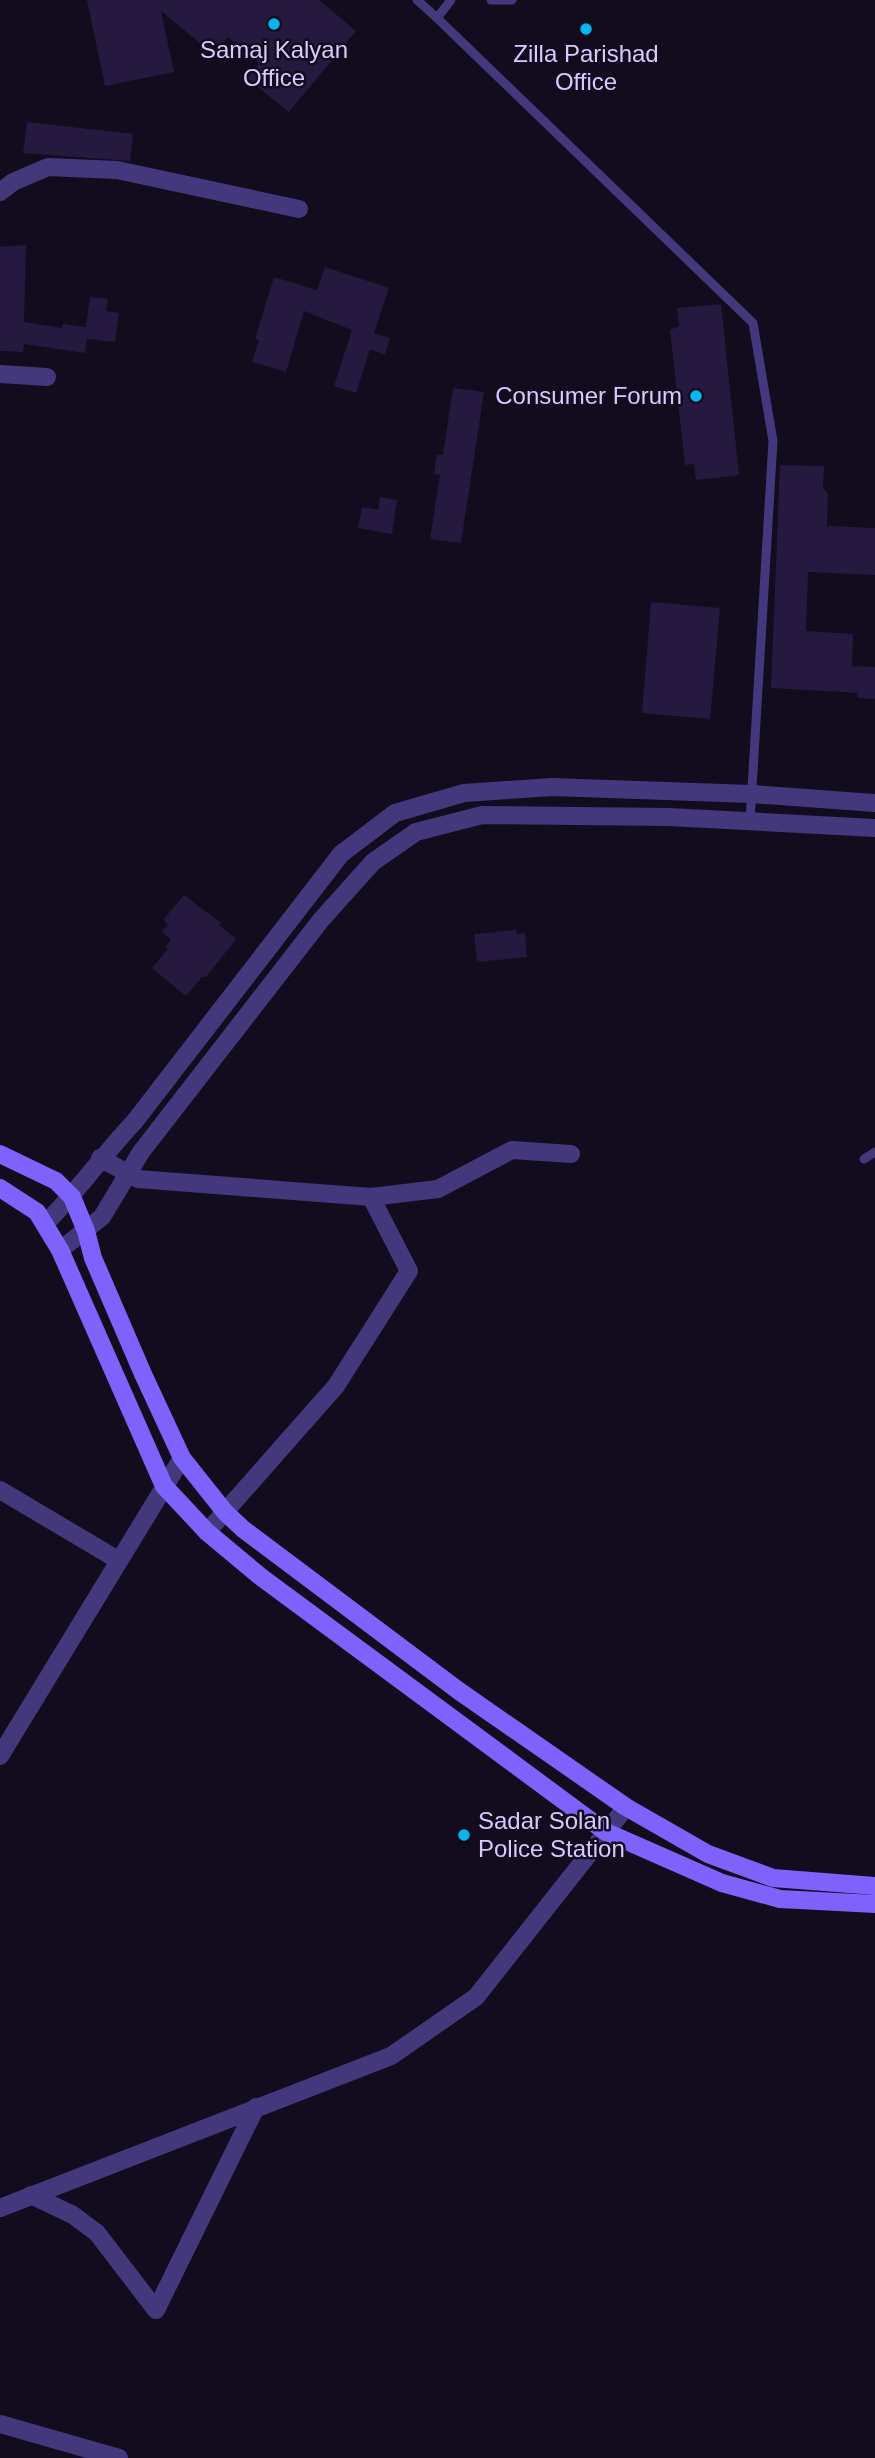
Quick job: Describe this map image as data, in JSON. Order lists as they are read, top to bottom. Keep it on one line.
{"places":["Samaj Kalyan Office","Zilla Parishad Office","Consumer Forum","Sadar Solan Police Station"]}
